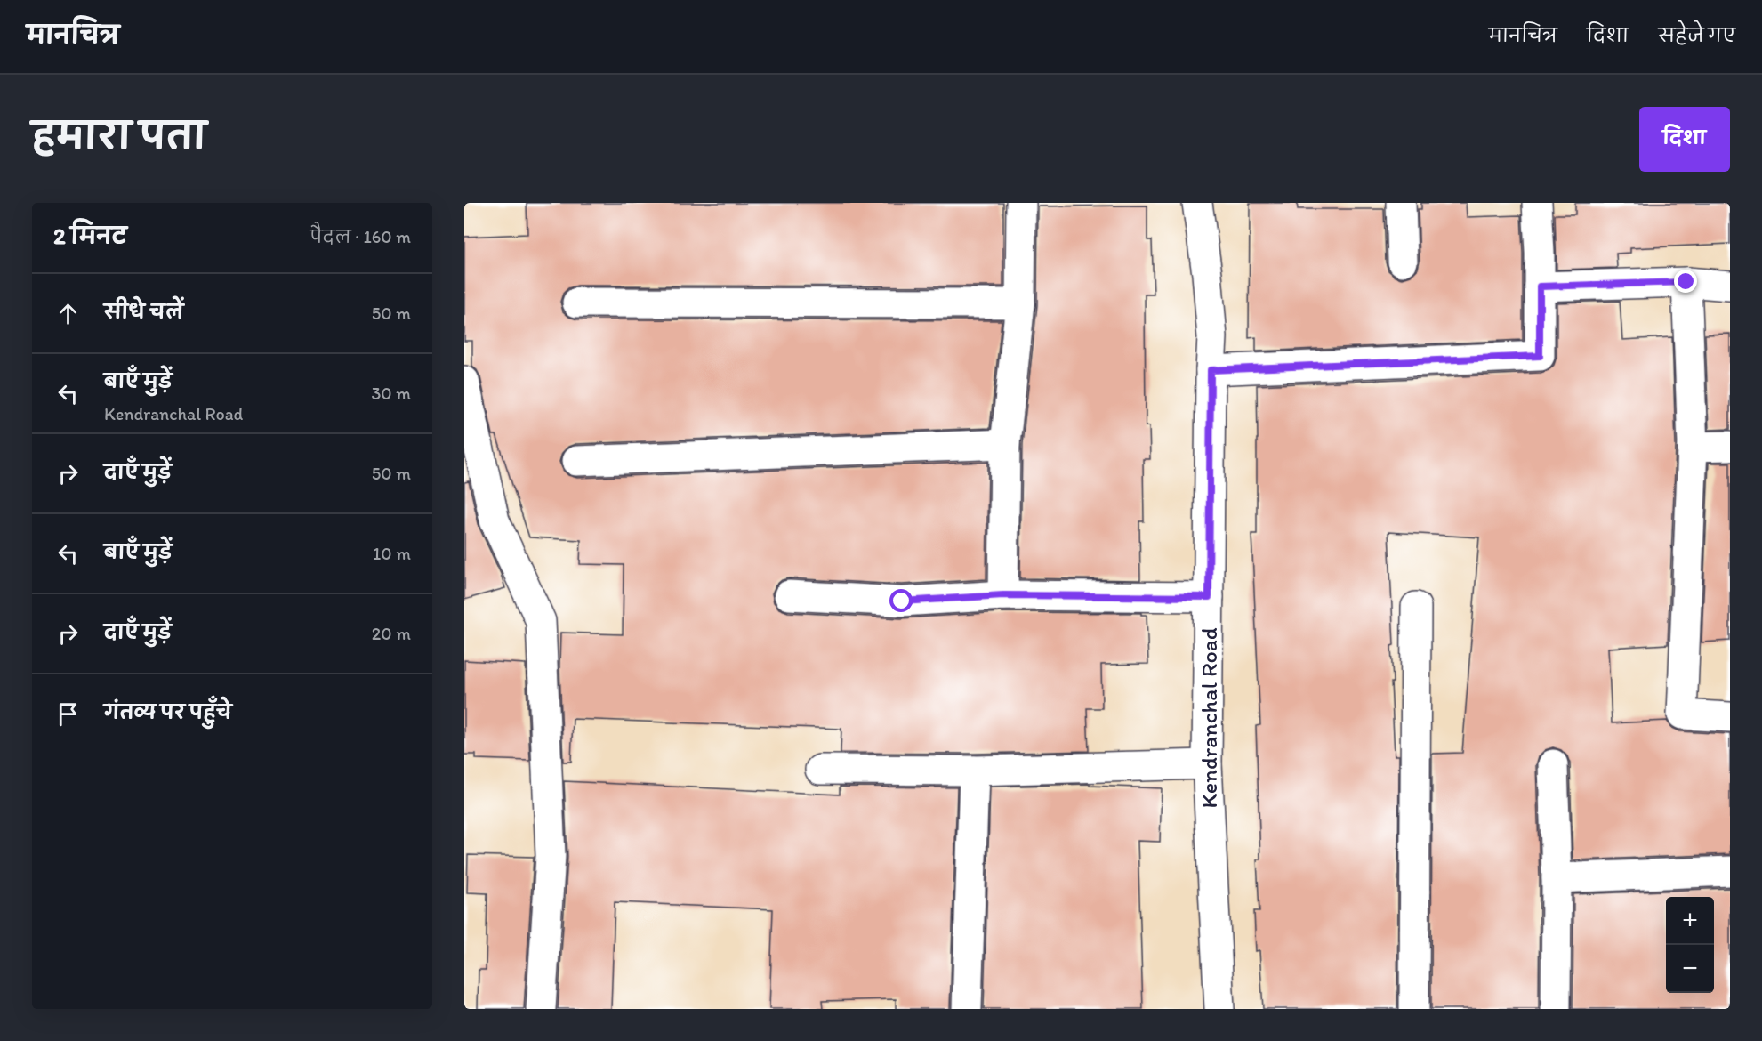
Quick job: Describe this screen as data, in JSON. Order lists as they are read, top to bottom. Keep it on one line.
{"streets":{"street":["Kendranchal Road"]},"page":{"header":"मानचित्र","nav":["मानचित्र","दिशा","सहेजे गए"],"title":"हमारा पता","buttons":"दिशा","heading":["2 मिनट","पैदल · 160 m"],"list":[["सीधे चलें","50 m"],["बाएँ मुड़ें","Kendranchal Road","30 m"],["दाएँ मुड़ें","50 m"],["बाएँ मुड़ें","10 m"],["दाएँ मुड़ें","20 m"],"गंतव्य पर पहुँचे"],"map_buttons":["+","−"]}}
